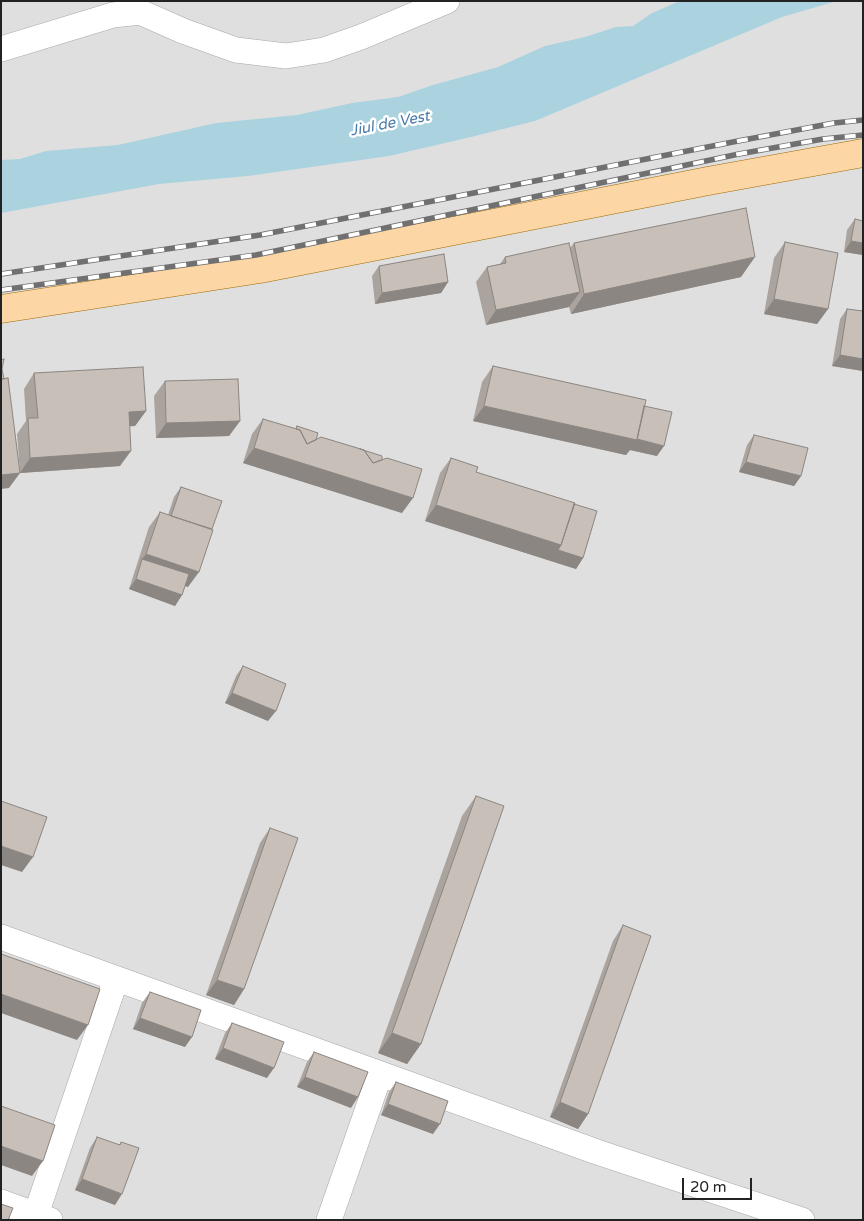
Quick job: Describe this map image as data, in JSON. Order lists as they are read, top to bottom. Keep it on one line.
{"water":["Jiul de Vest"],"scale_bar":"20 m"}
